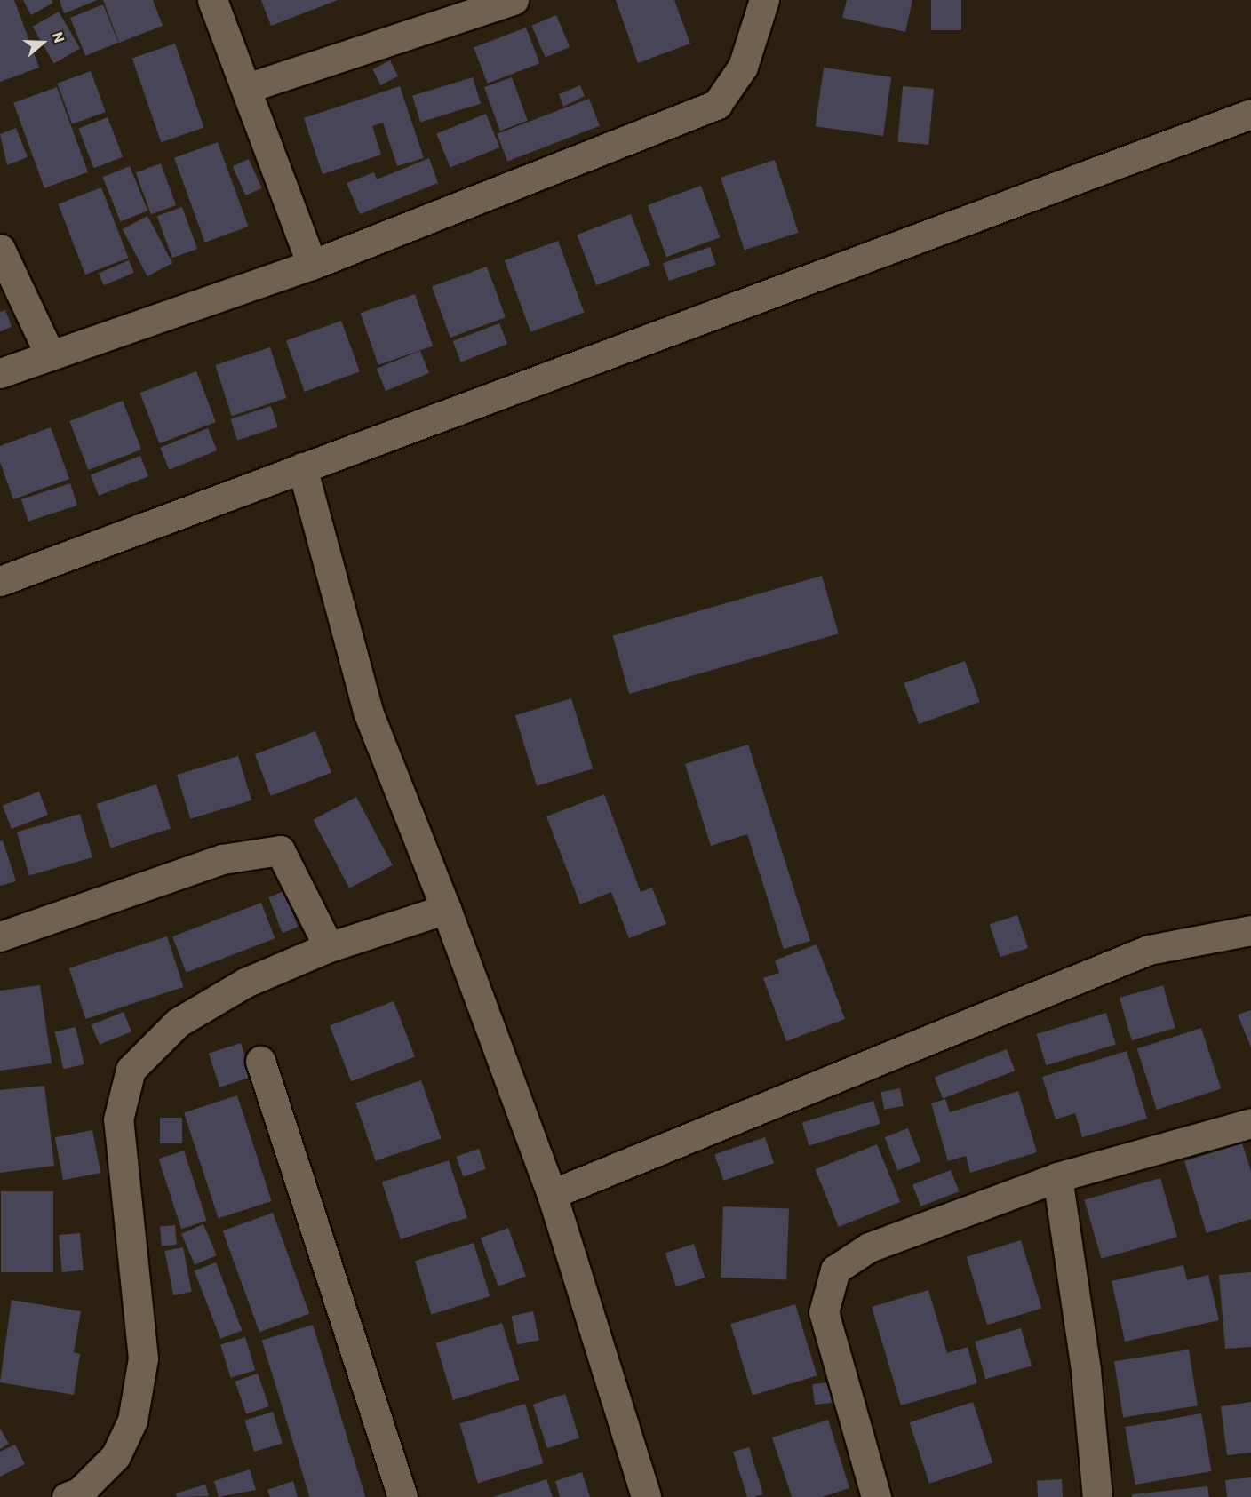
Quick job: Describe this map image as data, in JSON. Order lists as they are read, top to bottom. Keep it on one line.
{"north":"right"}
